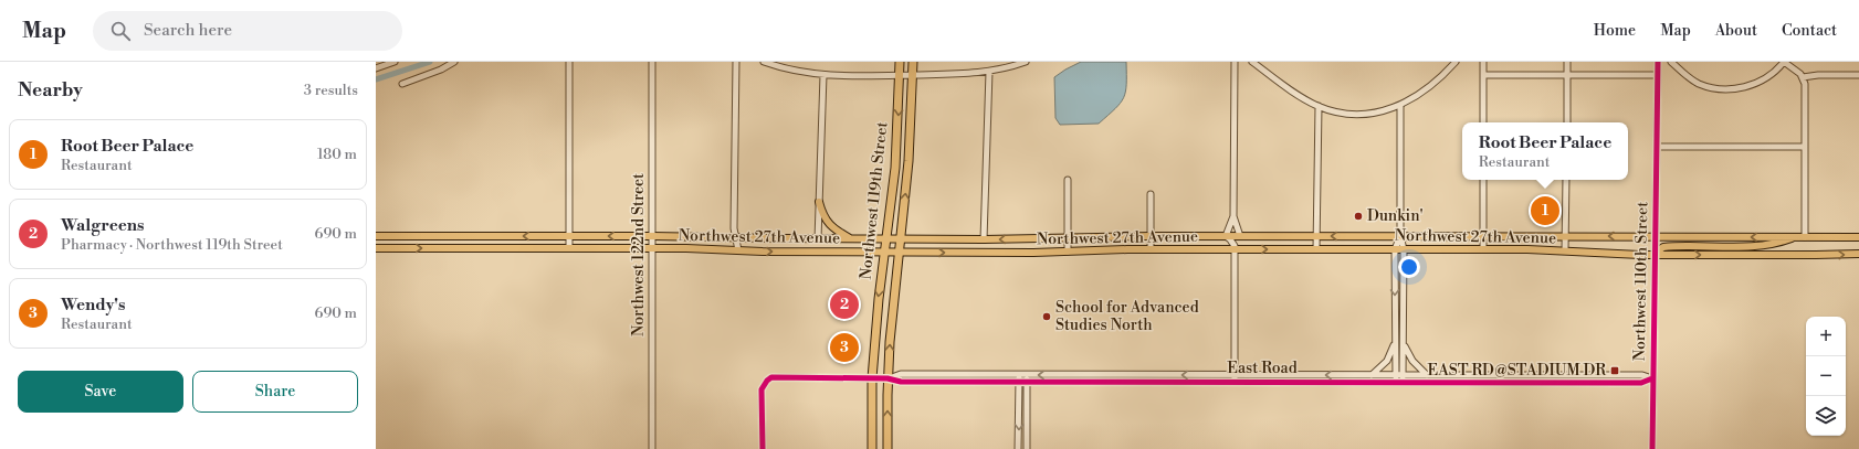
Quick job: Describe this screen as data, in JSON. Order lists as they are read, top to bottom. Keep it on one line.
{"streets":{"highway":["Northwest 119th Street"],"main road":["Northwest 27th Avenue"],"street":["Northwest 122nd Street","Northwest 110th Street","East Road"]},"crossings":[["Northwest 119th Street","Northwest 27th Avenue"],["Northwest 119th Street","East Road"],["Northwest 27th Avenue","Northwest 122nd Street"],["Northwest 27th Avenue","Northwest 110th Street"],["Northwest 110th Street","East Road"]],"places":{"other":["Dunkin'","School for Advanced Studies North"],"transit":["EAST RD@STADIUM DR"]},"page":{"header":"Map","search":"Search here","nav":["Home","Map","About","Contact"],"heading":["Nearby","3 results"],"list":[{"mark":"1","name":"Root Beer Palace","note":"Restaurant","value":"180 m"},{"mark":"2","name":"Walgreens","note":"Pharmacy · Northwest 119th Street","value":"690 m"},{"mark":"3","name":"Wendy's","note":"Restaurant","value":"690 m"}],"popup":["Root Beer Palace","Restaurant"],"pins":["1","2","3"],"map_buttons":["+","−"],"buttons":["Save","Share"]}}
